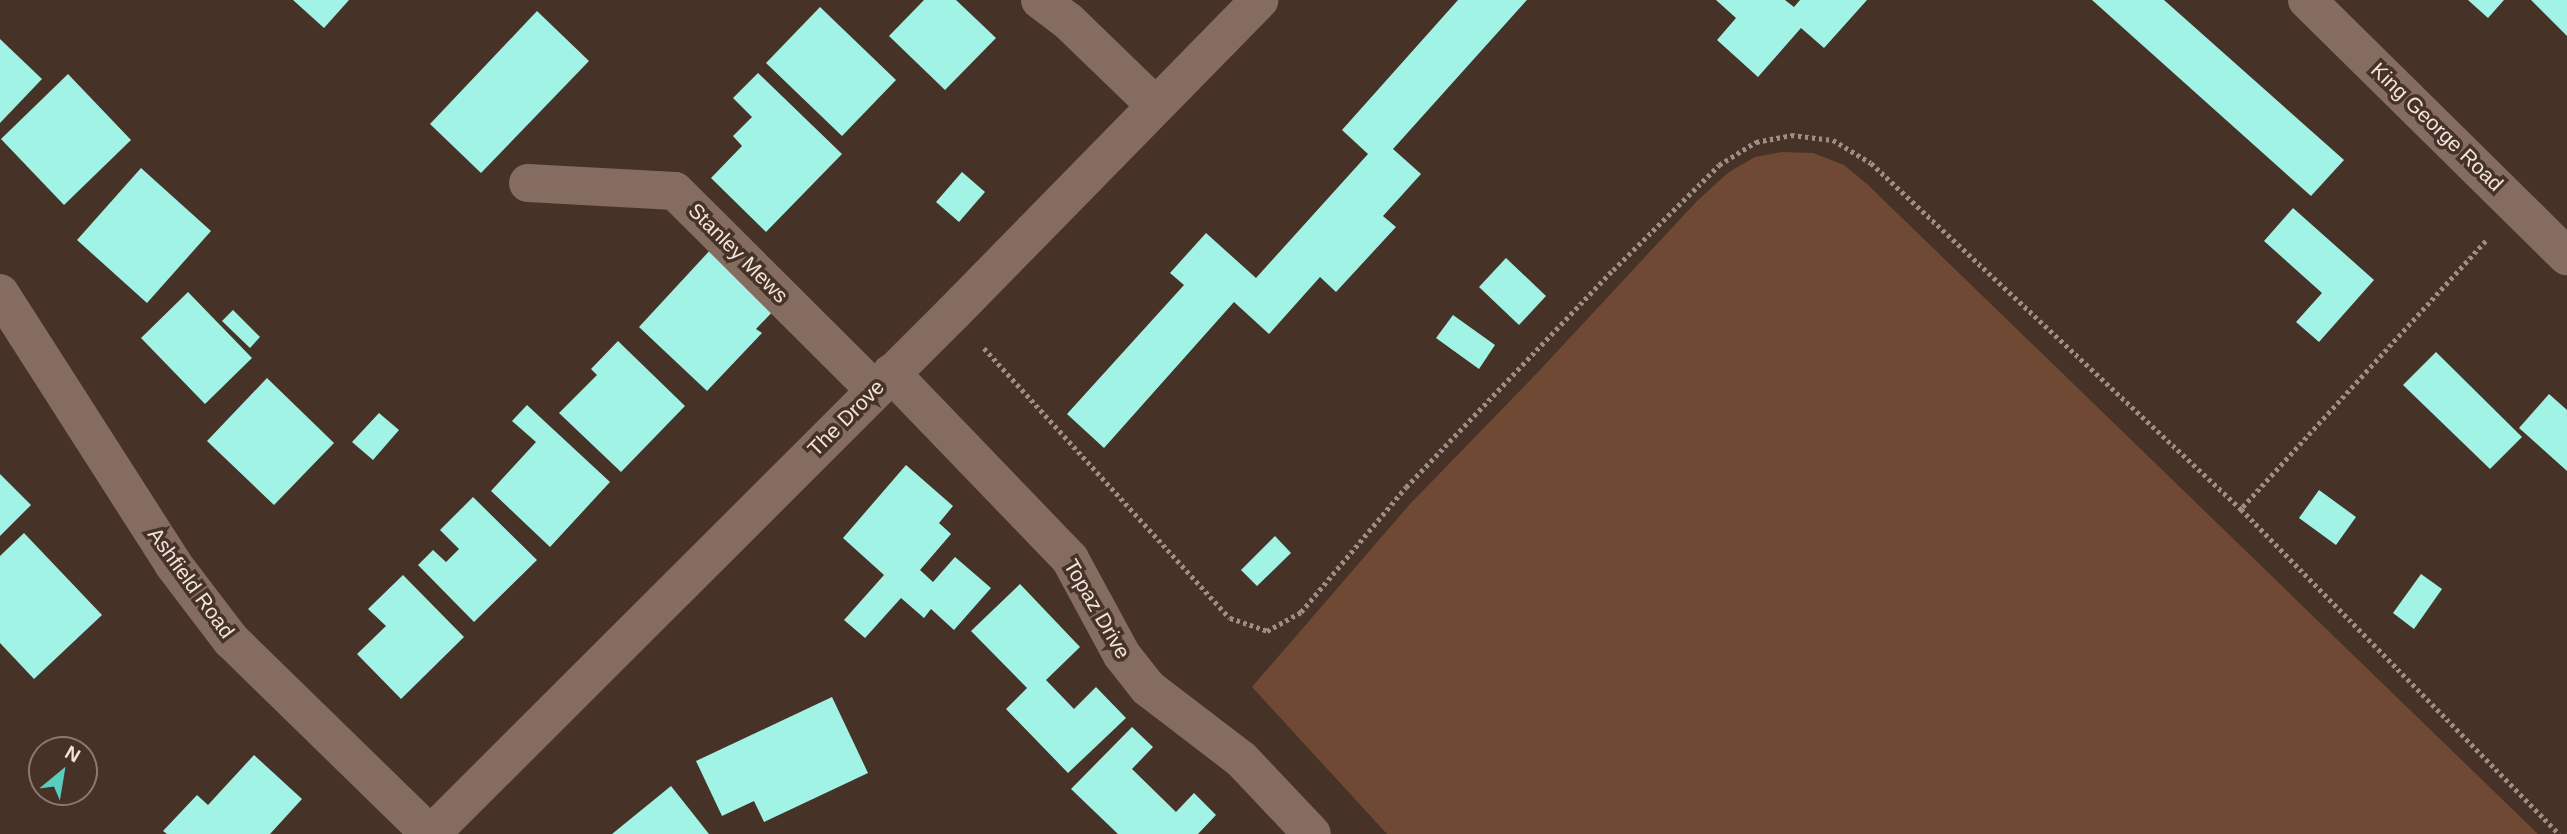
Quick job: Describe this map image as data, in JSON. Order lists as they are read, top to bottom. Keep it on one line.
{"streets":{"street":["King George Road","Stanley Mews","The Drove","Ashfield Road","Topaz Drive"]},"crossings":[["Stanley Mews","The Drove"],["Stanley Mews","Topaz Drive"],["The Drove","Ashfield Road"],["The Drove","Topaz Drive"]],"north":"top right"}
